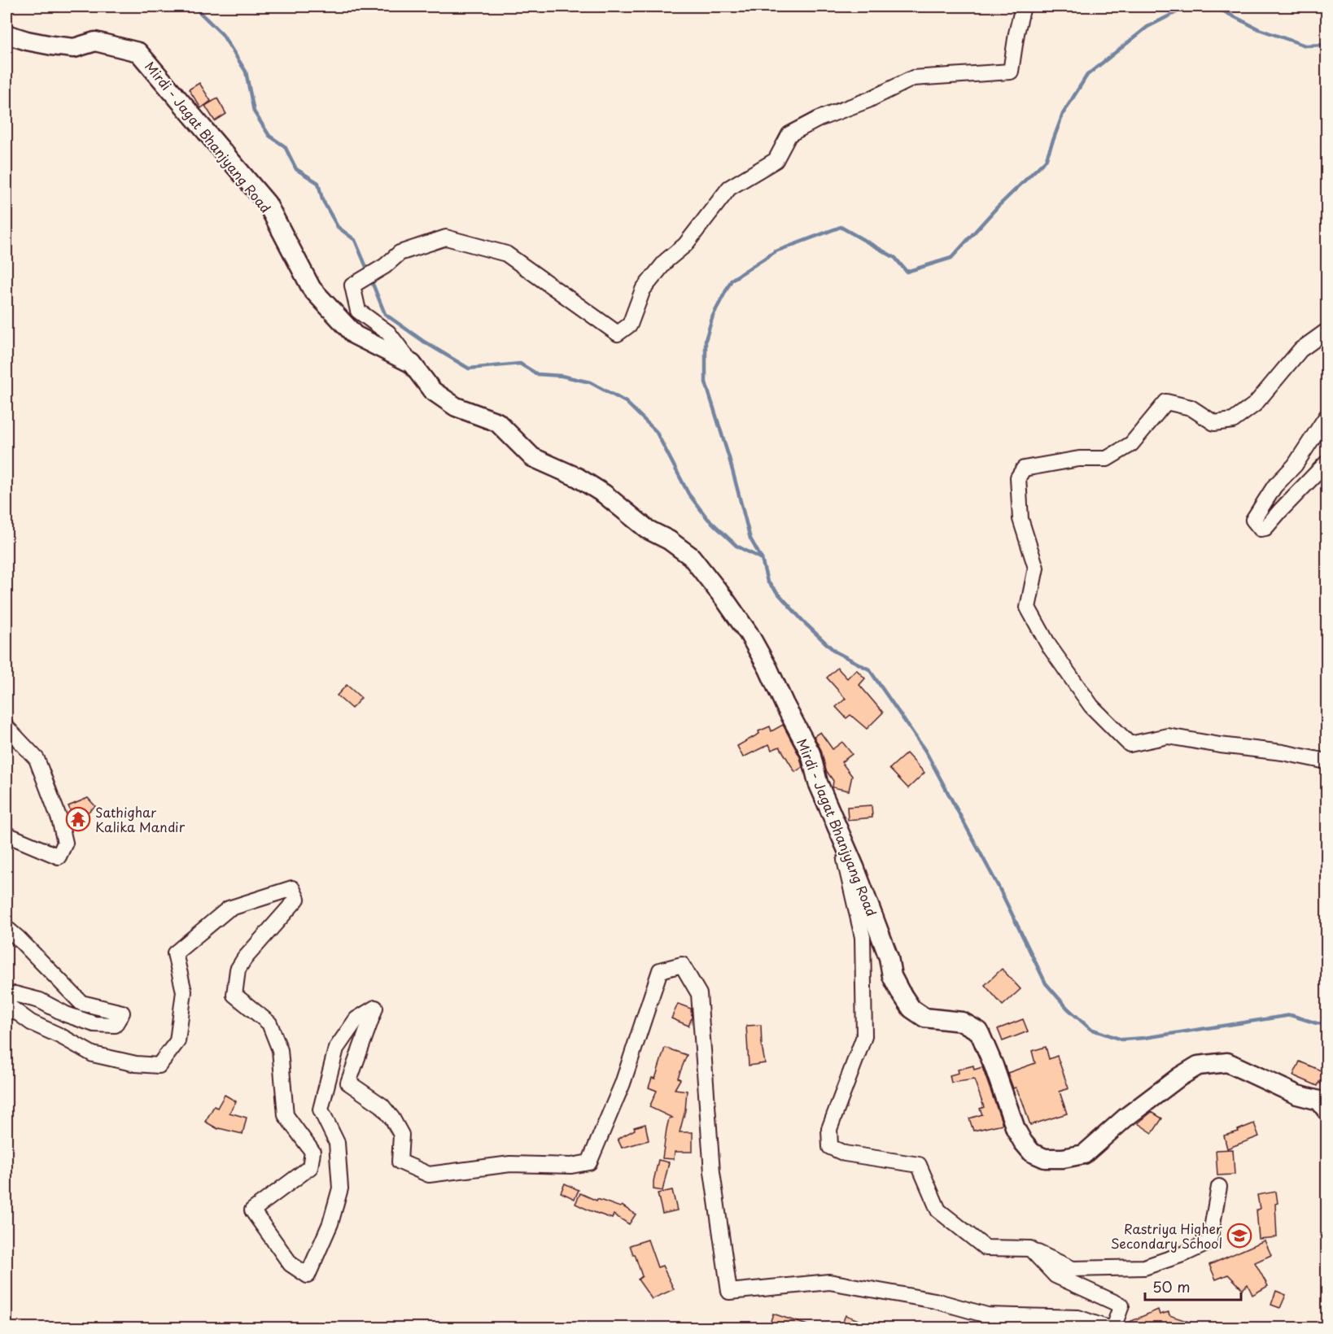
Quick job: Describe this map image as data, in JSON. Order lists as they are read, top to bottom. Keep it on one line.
{"streets":{"street":["Mirdi - Jagat Bhanjyang Road"]},"places":{"temple":["Sathighar Kalika Mandir"],"school or university":["Rastriya Higher Secondary School"]},"scale_bar":"50 m"}
